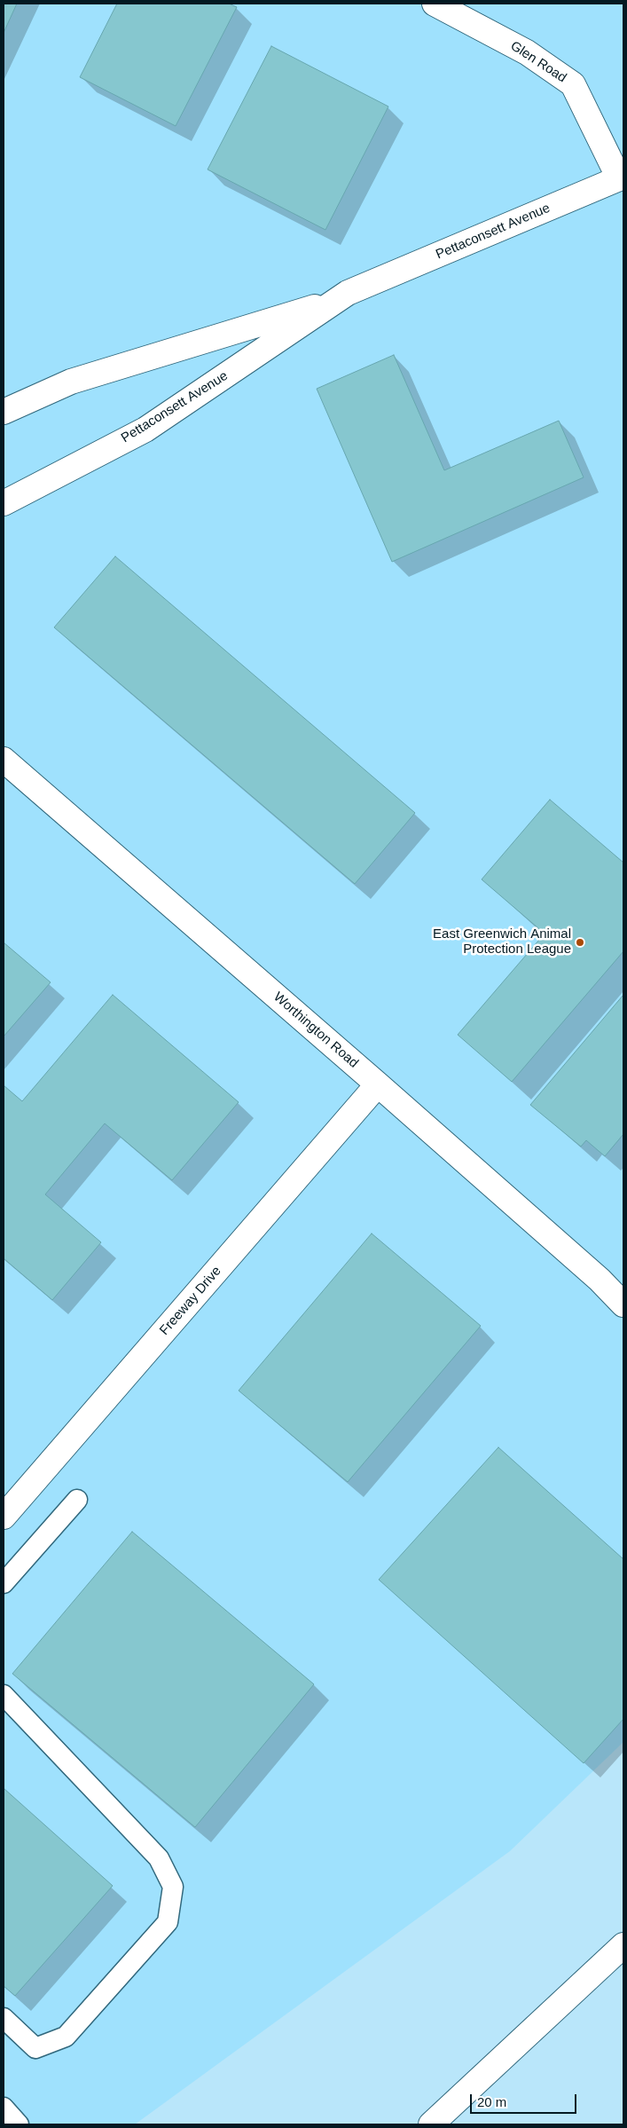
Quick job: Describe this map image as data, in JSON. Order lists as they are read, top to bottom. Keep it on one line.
{"streets":{"main road":["Glen Road","Pettaconsett Avenue","Worthington Road","Freeway Drive"]},"crossings":[["Glen Road","Pettaconsett Avenue"],["Worthington Road","Freeway Drive"]],"places":["East Greenwich Animal Protection League"],"scale_bar":"20 m"}
